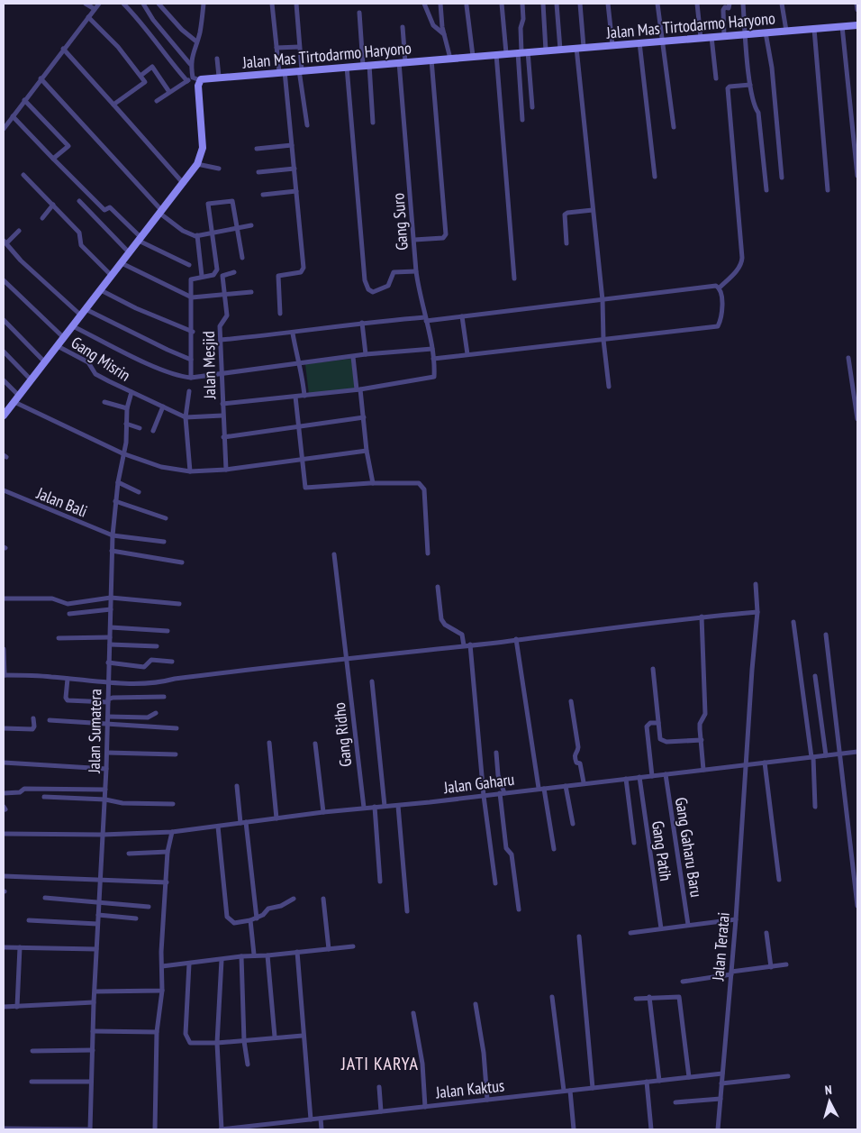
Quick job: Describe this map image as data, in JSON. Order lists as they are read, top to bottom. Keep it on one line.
{"streets":{"street":["Jalan Mas Tirtodarmo Haryono","Gang Suro","Gang Misrin","Jalan Mesjid","Jalan Bali","Jalan Sumatera","Gang Ridho","Jalan Gaharu","Gang Gaharu Baru","Gang Patih","Jalan Teratai","Jalan Kaktus"]},"crossings":[["Jalan Mas Tirtodarmo Haryono","Gang Suro"],["Gang Misrin","Jalan Sumatera"],["Jalan Bali","Jalan Sumatera"],["Jalan Sumatera","Jalan Gaharu"],["Gang Ridho","Jalan Gaharu"],["Jalan Gaharu","Gang Gaharu Baru"],["Jalan Gaharu","Gang Patih"],["Jalan Gaharu","Jalan Teratai"],["Jalan Teratai","Jalan Kaktus"]],"districts":["JATI KARYA"],"north":"top"}
